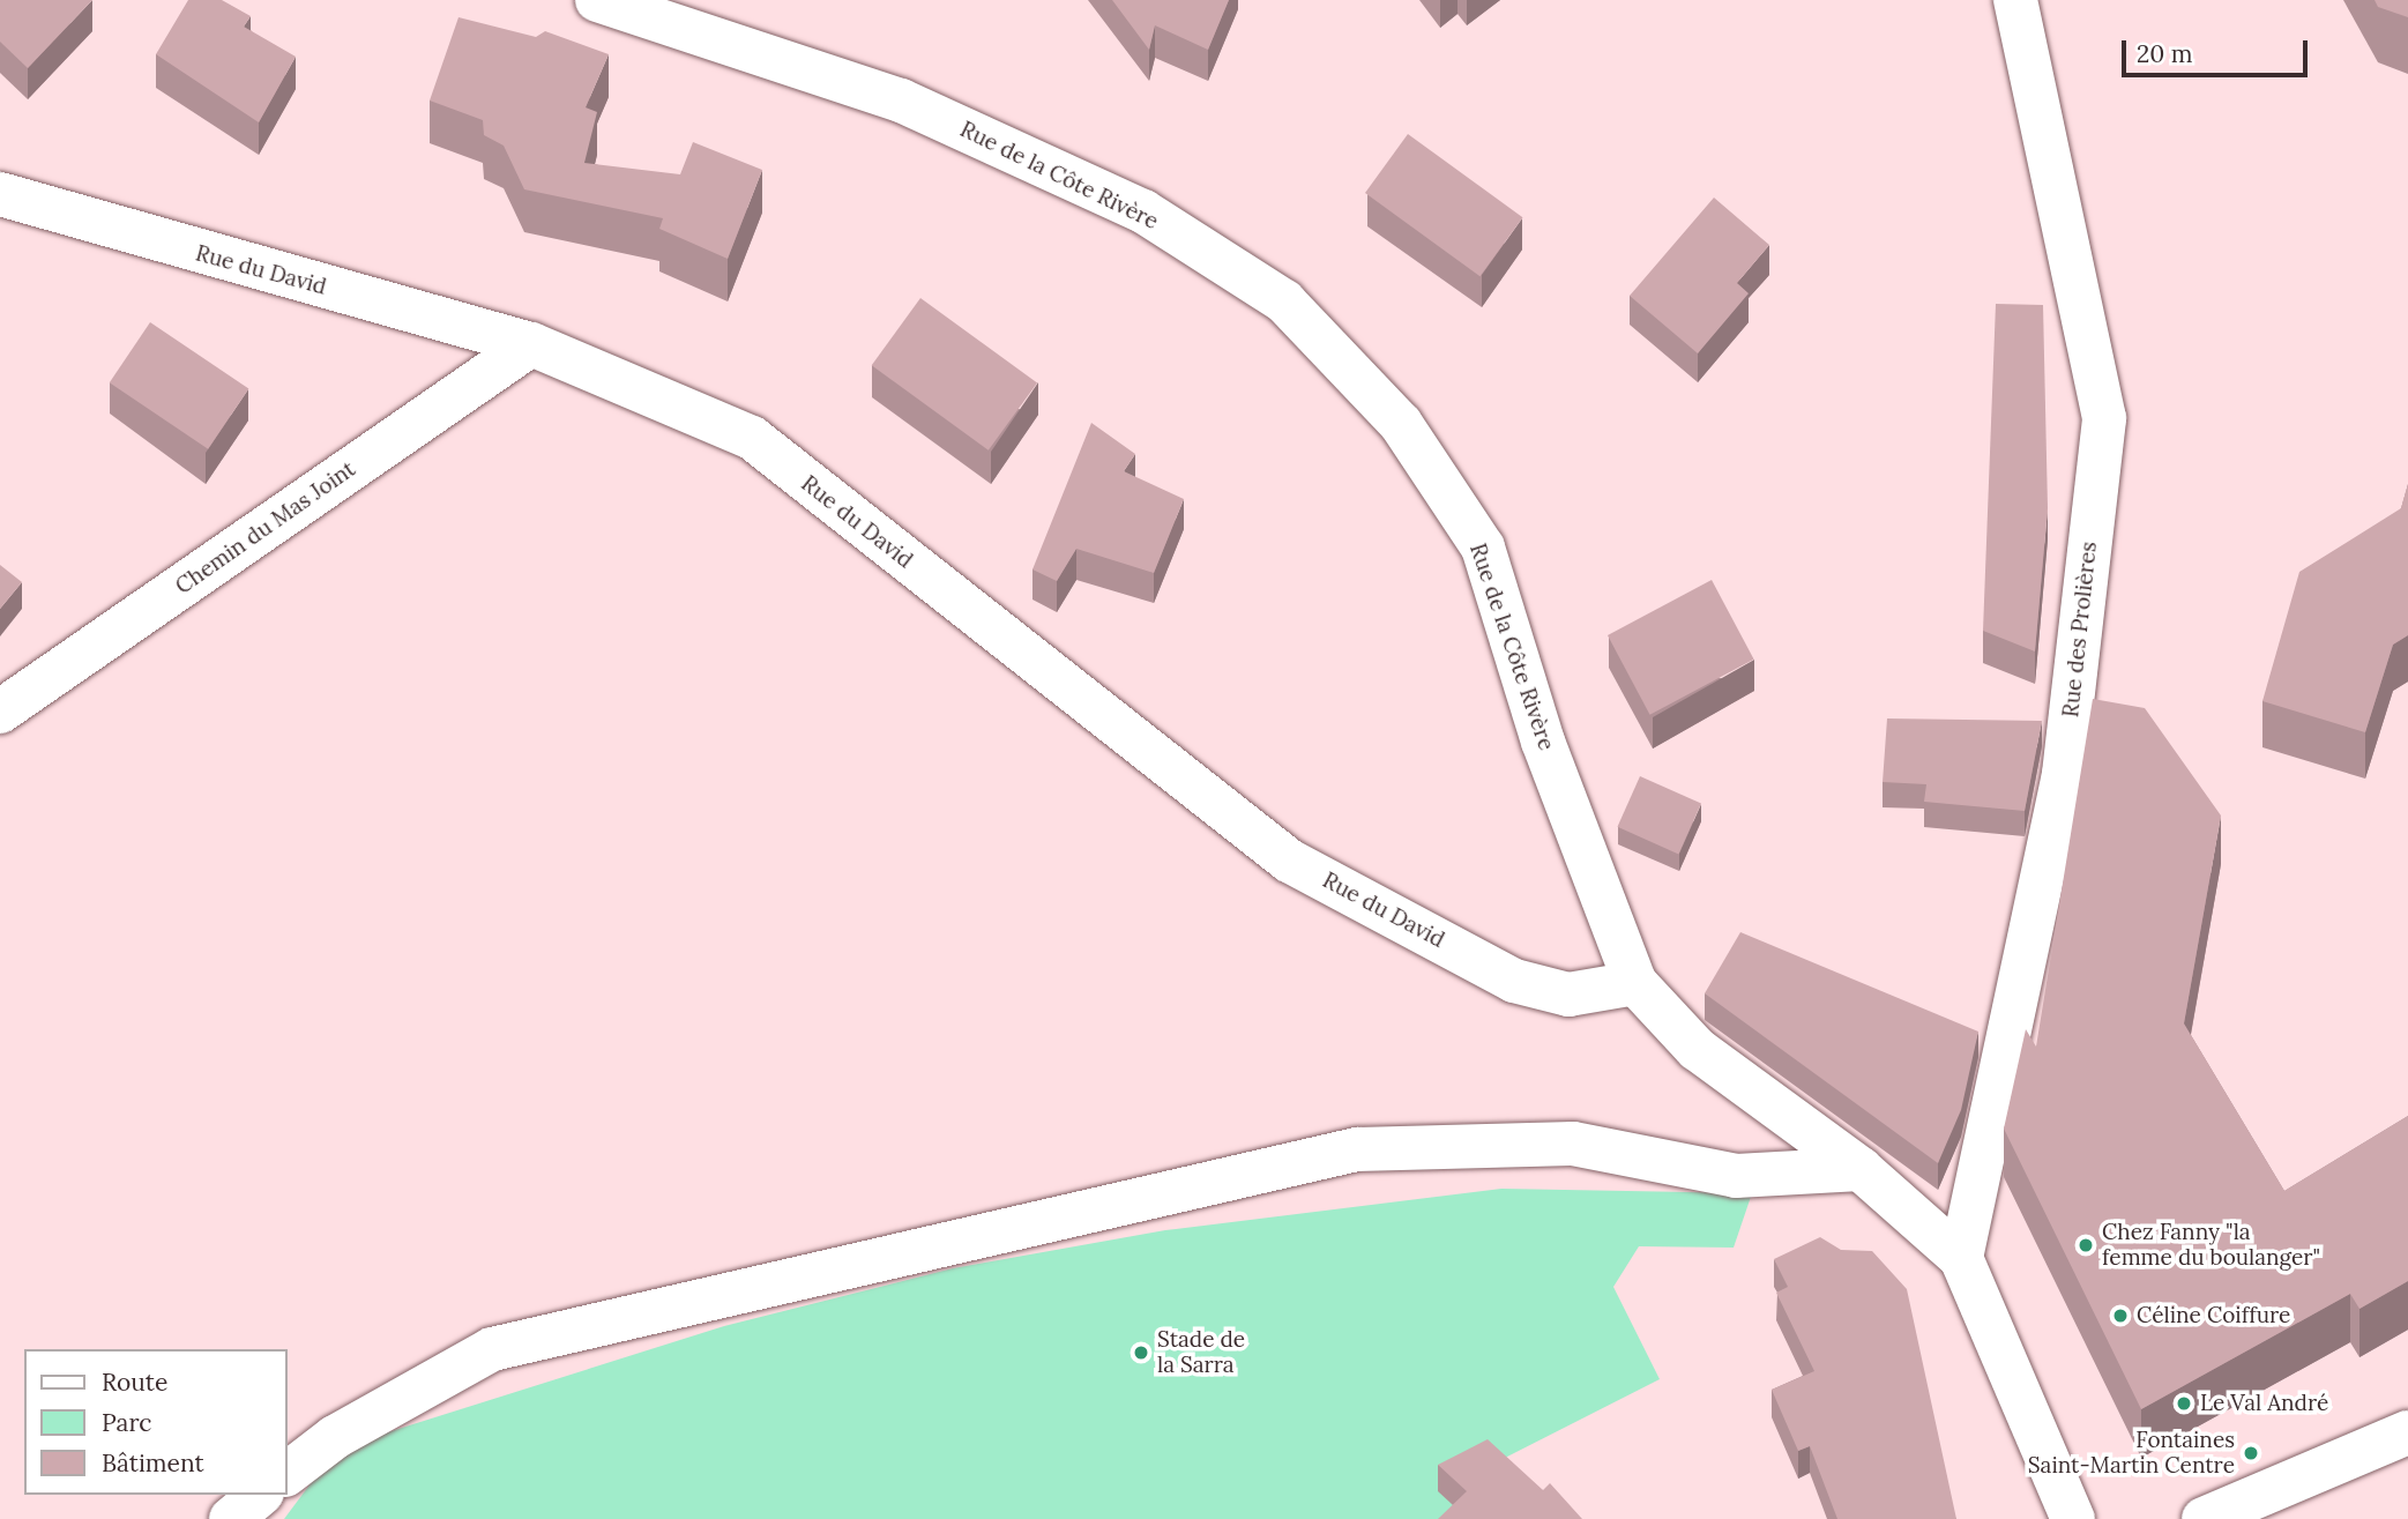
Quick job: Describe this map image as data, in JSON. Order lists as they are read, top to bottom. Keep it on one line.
{"streets":{"street":["Rue de la Côte Rivère","Rue du David","Chemin du Mas Joint","Rue des Prolières"]},"crossings":[["Rue de la Côte Rivère","Rue du David"],["Rue de la Côte Rivère","Rue des Prolières"],["Rue du David","Chemin du Mas Joint"]],"places":["Chez Fanny \"la femme du boulanger\"","Céline Coiffure","Stade de la Sarra","Le Val André","Fontaines Saint-Martin Centre"],"legend":["Route","Parc","Bâtiment"],"scale_bar":"20 m"}
